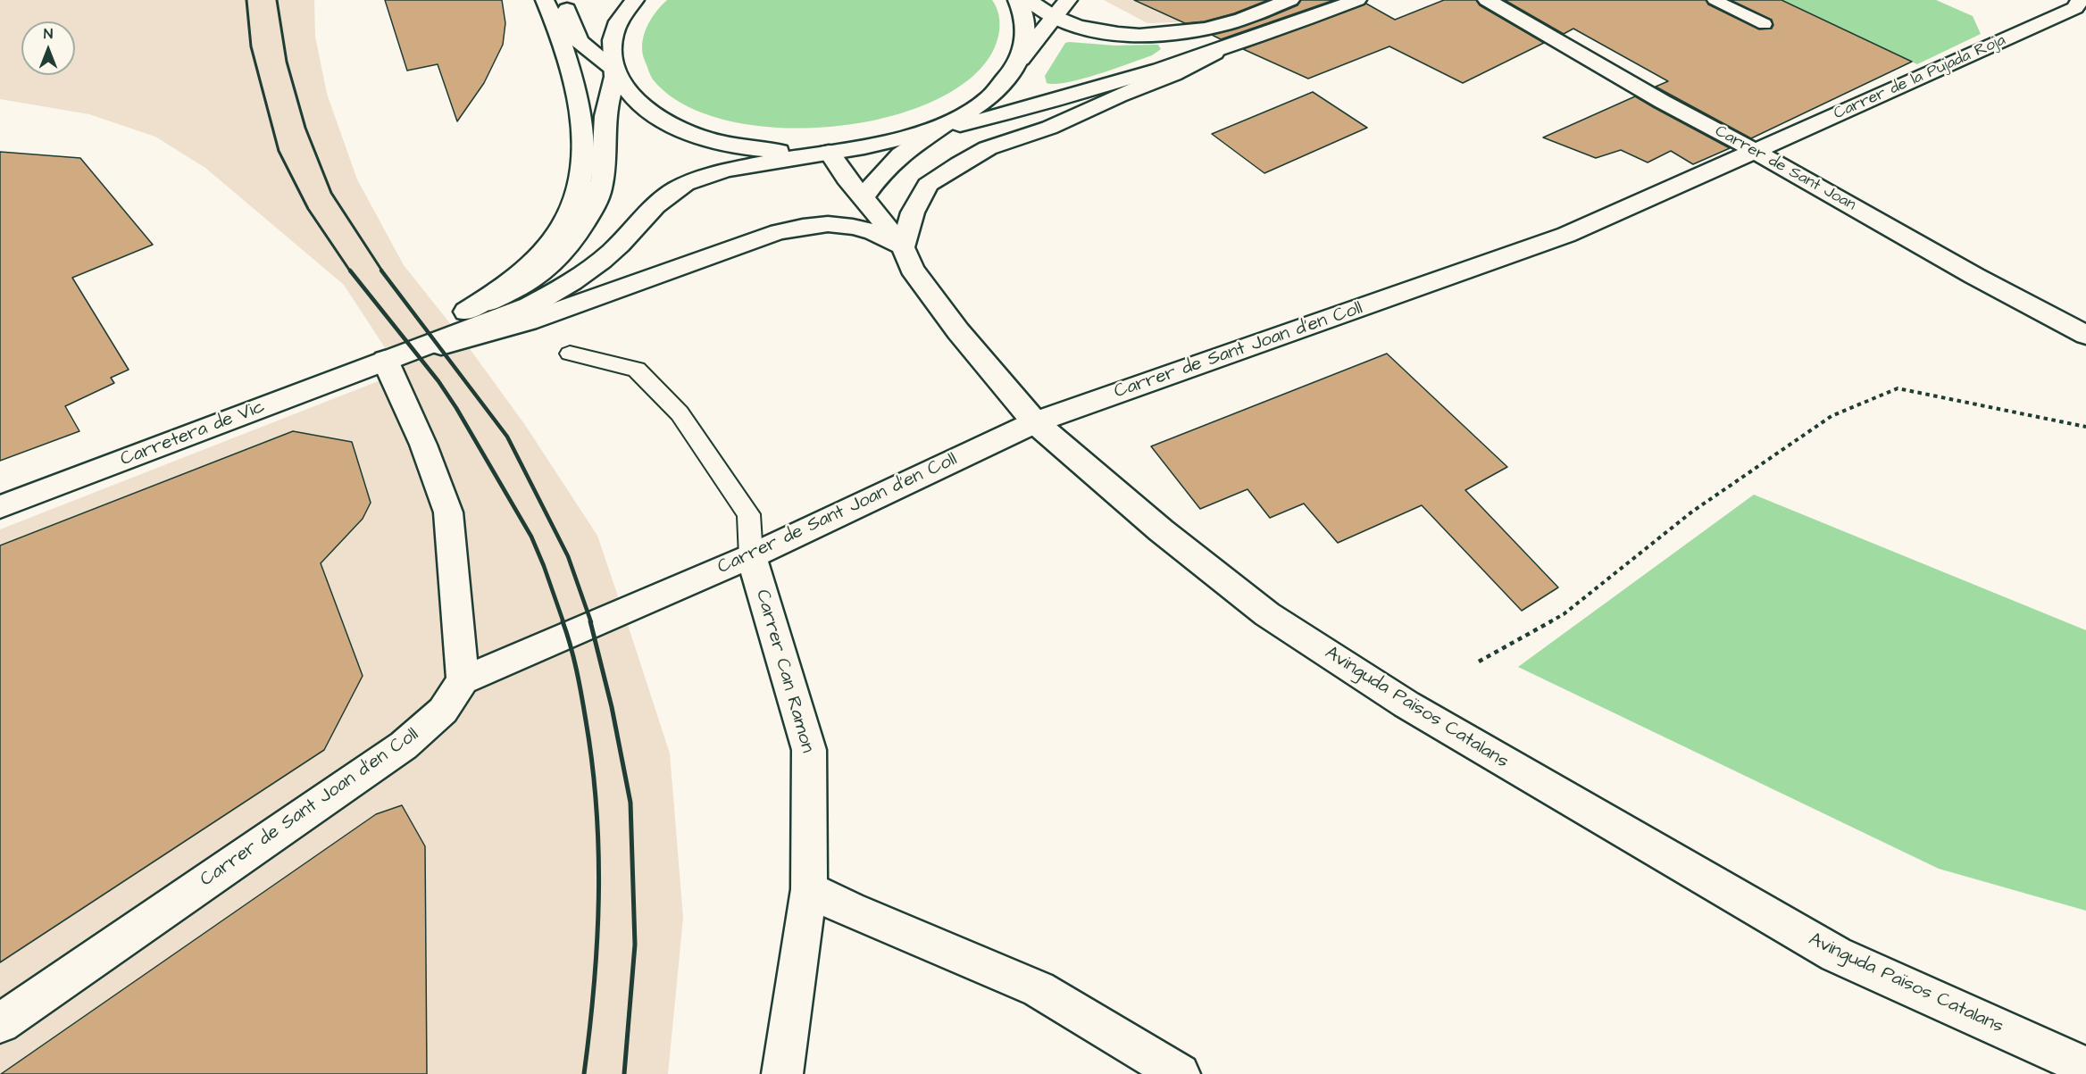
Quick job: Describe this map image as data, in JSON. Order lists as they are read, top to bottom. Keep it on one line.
{"streets":{"street":["Carrer de la Pujada Roja","Carrer de Sant Joan","Carrer de Sant Joan d'en Coll","Carretera de Vic","Carrer Can Ramon","Avinguda Països Catalans"]},"crossings":[["Carrer de la Pujada Roja","Carrer de Sant Joan"],["Carrer de la Pujada Roja","Carrer de Sant Joan d'en Coll"],["Carrer de Sant Joan","Carrer de Sant Joan d'en Coll"],["Carrer de Sant Joan d'en Coll","Carrer Can Ramon"],["Carrer de Sant Joan d'en Coll","Avinguda Països Catalans"]],"north":"top"}
